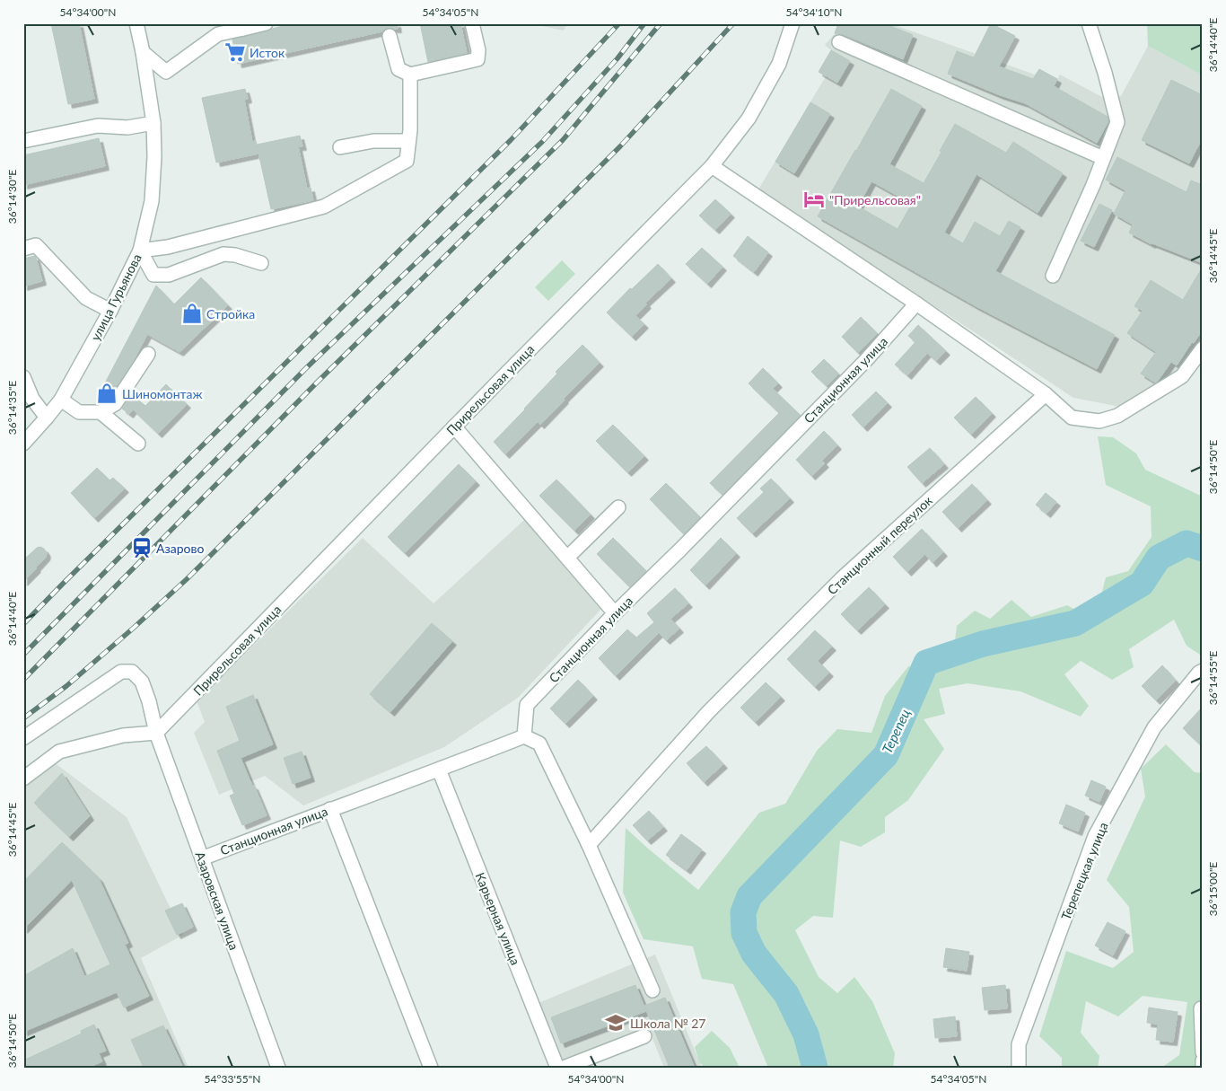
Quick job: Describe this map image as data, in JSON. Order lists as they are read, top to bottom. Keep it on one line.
{"streets":{"street":["улица Гурьянова","Станционная улица","Прирельсовая улица","Станционный переулок","Терепецкая улица","Азаровская улица","Карьерная улица"]},"crossings":[["Станционная улица","Азаровская улица"],["Станционная улица","Карьерная улица"],["Прирельсовая улица","Азаровская улица"]],"water":["Терепец"],"places":{"supermarket":["Исток"],"hotel":["\"Прирельсовая\""],"shop":["Стройка","Шиномонтаж"],"station":["Азарово"],"school or university":["Школа № 27"]},"coordinates":["54°34'00\"N","54°34'05\"N","54°34'10\"N","36°14'40\"E","36°14'30\"E","36°14'45\"E","36°14'35\"E","36°14'50\"E","36°14'55\"E","36°15'00\"E","54°33'55\"N"]}
